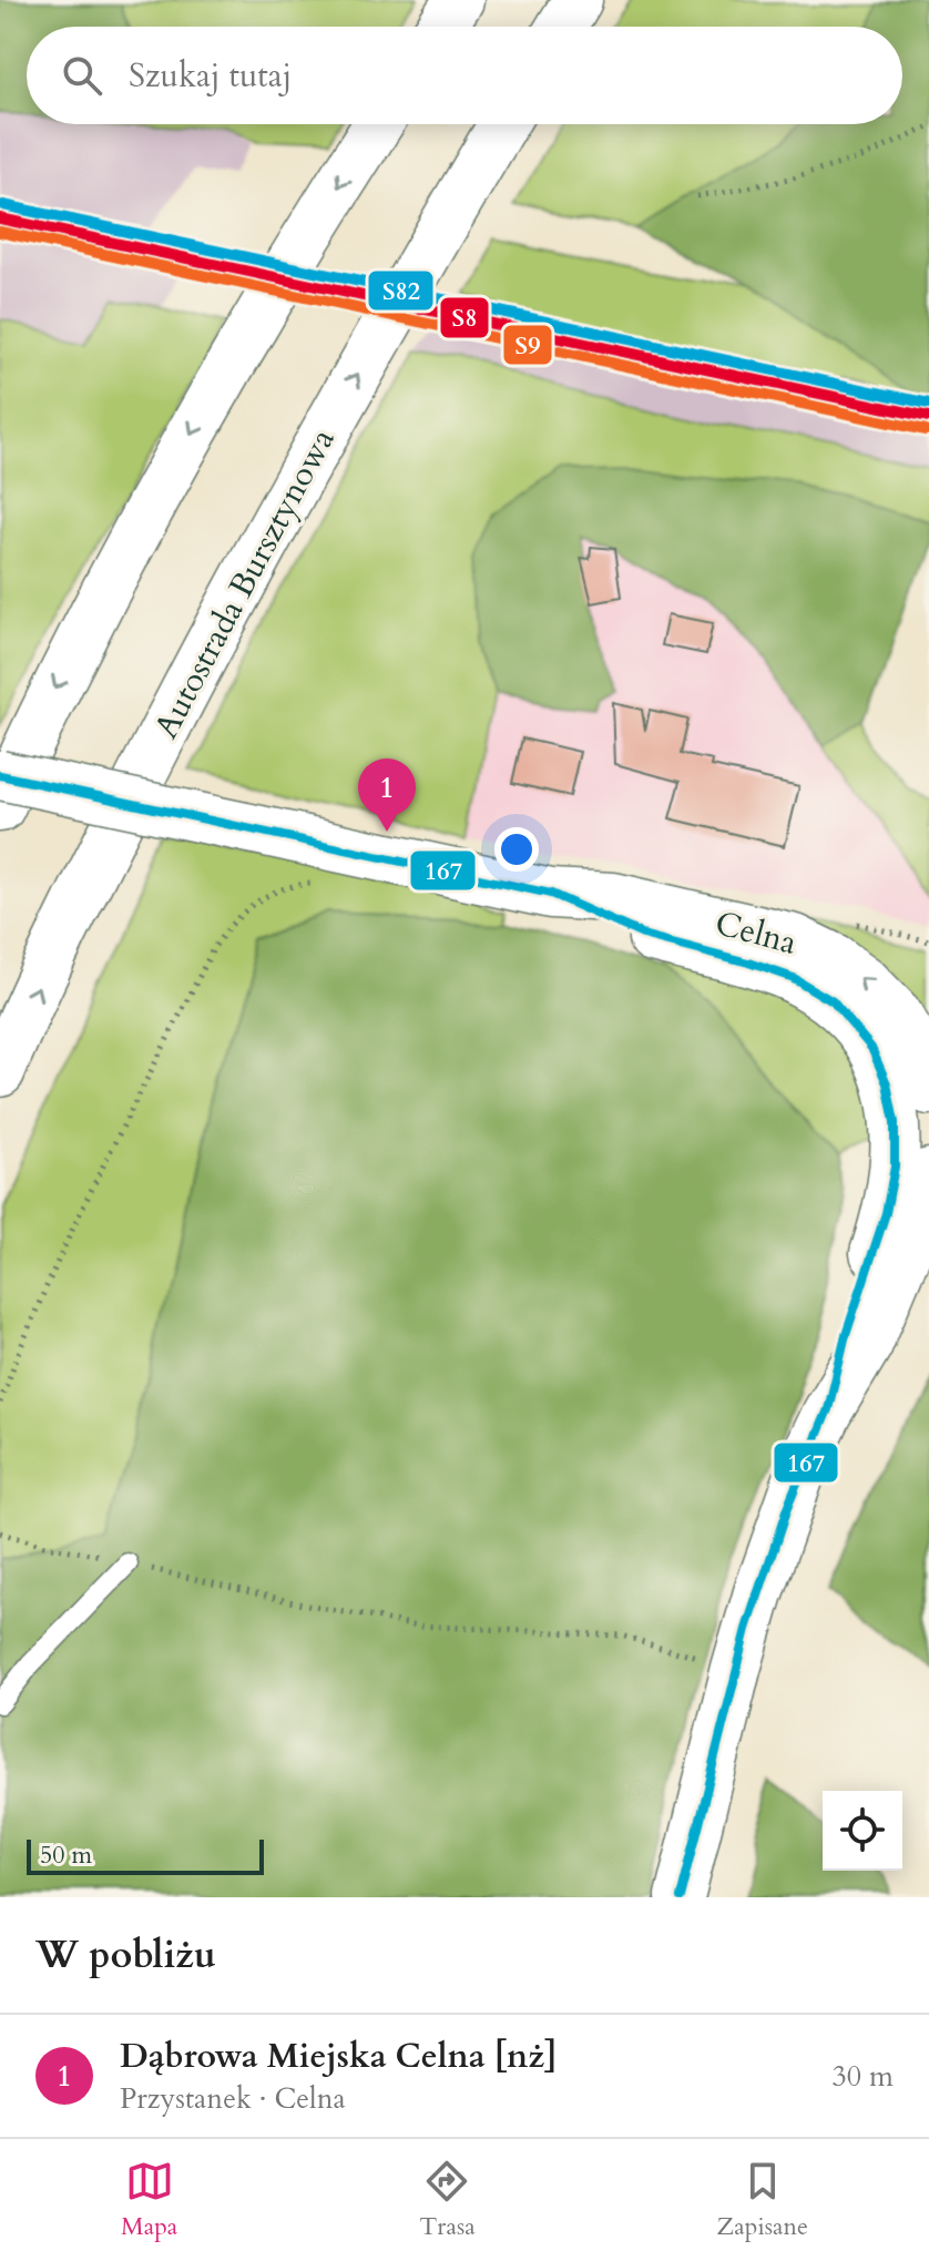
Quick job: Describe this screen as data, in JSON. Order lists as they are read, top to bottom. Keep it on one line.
{"streets":{"main road":["Autostrada Bursztynowa","Celna"]},"lines":["transit line S82","transit line S8","transit line S9","transit line 167"],"scale_bar":"50 m","page":{"search":"Szukaj tutaj","pins":"1","scale":"50 m","heading":"W pobliżu","list":[{"mark":"1","name":"Dąbrowa Miejska Celna [nż]","note":"Przystanek · Celna","value":"30 m"}],"nav":["Mapa","Trasa","Zapisane"]}}
